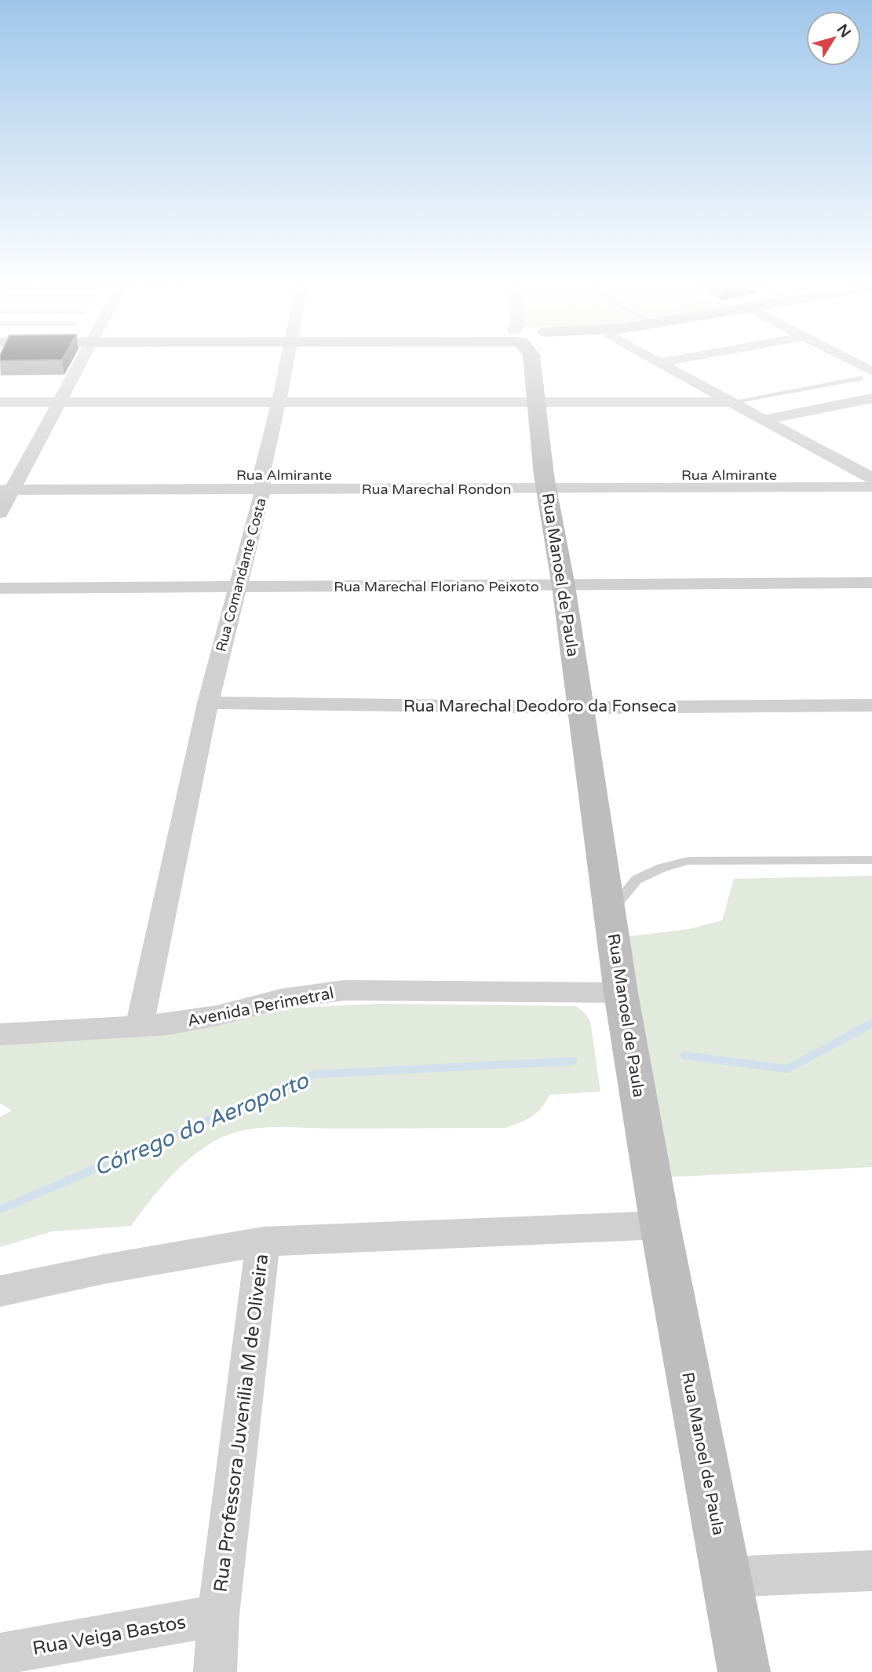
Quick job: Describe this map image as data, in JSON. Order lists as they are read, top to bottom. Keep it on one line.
{"streets":{"main road":["Rua Manoel de Paula"],"street":["Rua Marechal Rondon","Rua Comandante Costa","Rua Marechal Floriano Peixoto","Rua Marechal Deodoro da Fonseca","Avenida Perimetral","Rua Professora Juvenília M de Oliveira","Rua Veiga Bastos"]},"crossings":[["Rua Marechal Rondon","Rua Comandante Costa"],["Rua Marechal Rondon","Rua Manoel de Paula"],["Rua Comandante Costa","Rua Marechal Floriano Peixoto"],["Rua Comandante Costa","Rua Marechal Deodoro da Fonseca"],["Rua Comandante Costa","Avenida Perimetral"],["Rua Manoel de Paula","Rua Marechal Floriano Peixoto"],["Rua Manoel de Paula","Rua Marechal Deodoro da Fonseca"],["Rua Manoel de Paula","Avenida Perimetral"],["Rua Manoel de Paula","Rua Professora Juvenília M de Oliveira"],["Rua Professora Juvenília M de Oliveira","Rua Veiga Bastos"]],"water":["Córrego do Aeroporto"],"north":"top right"}
